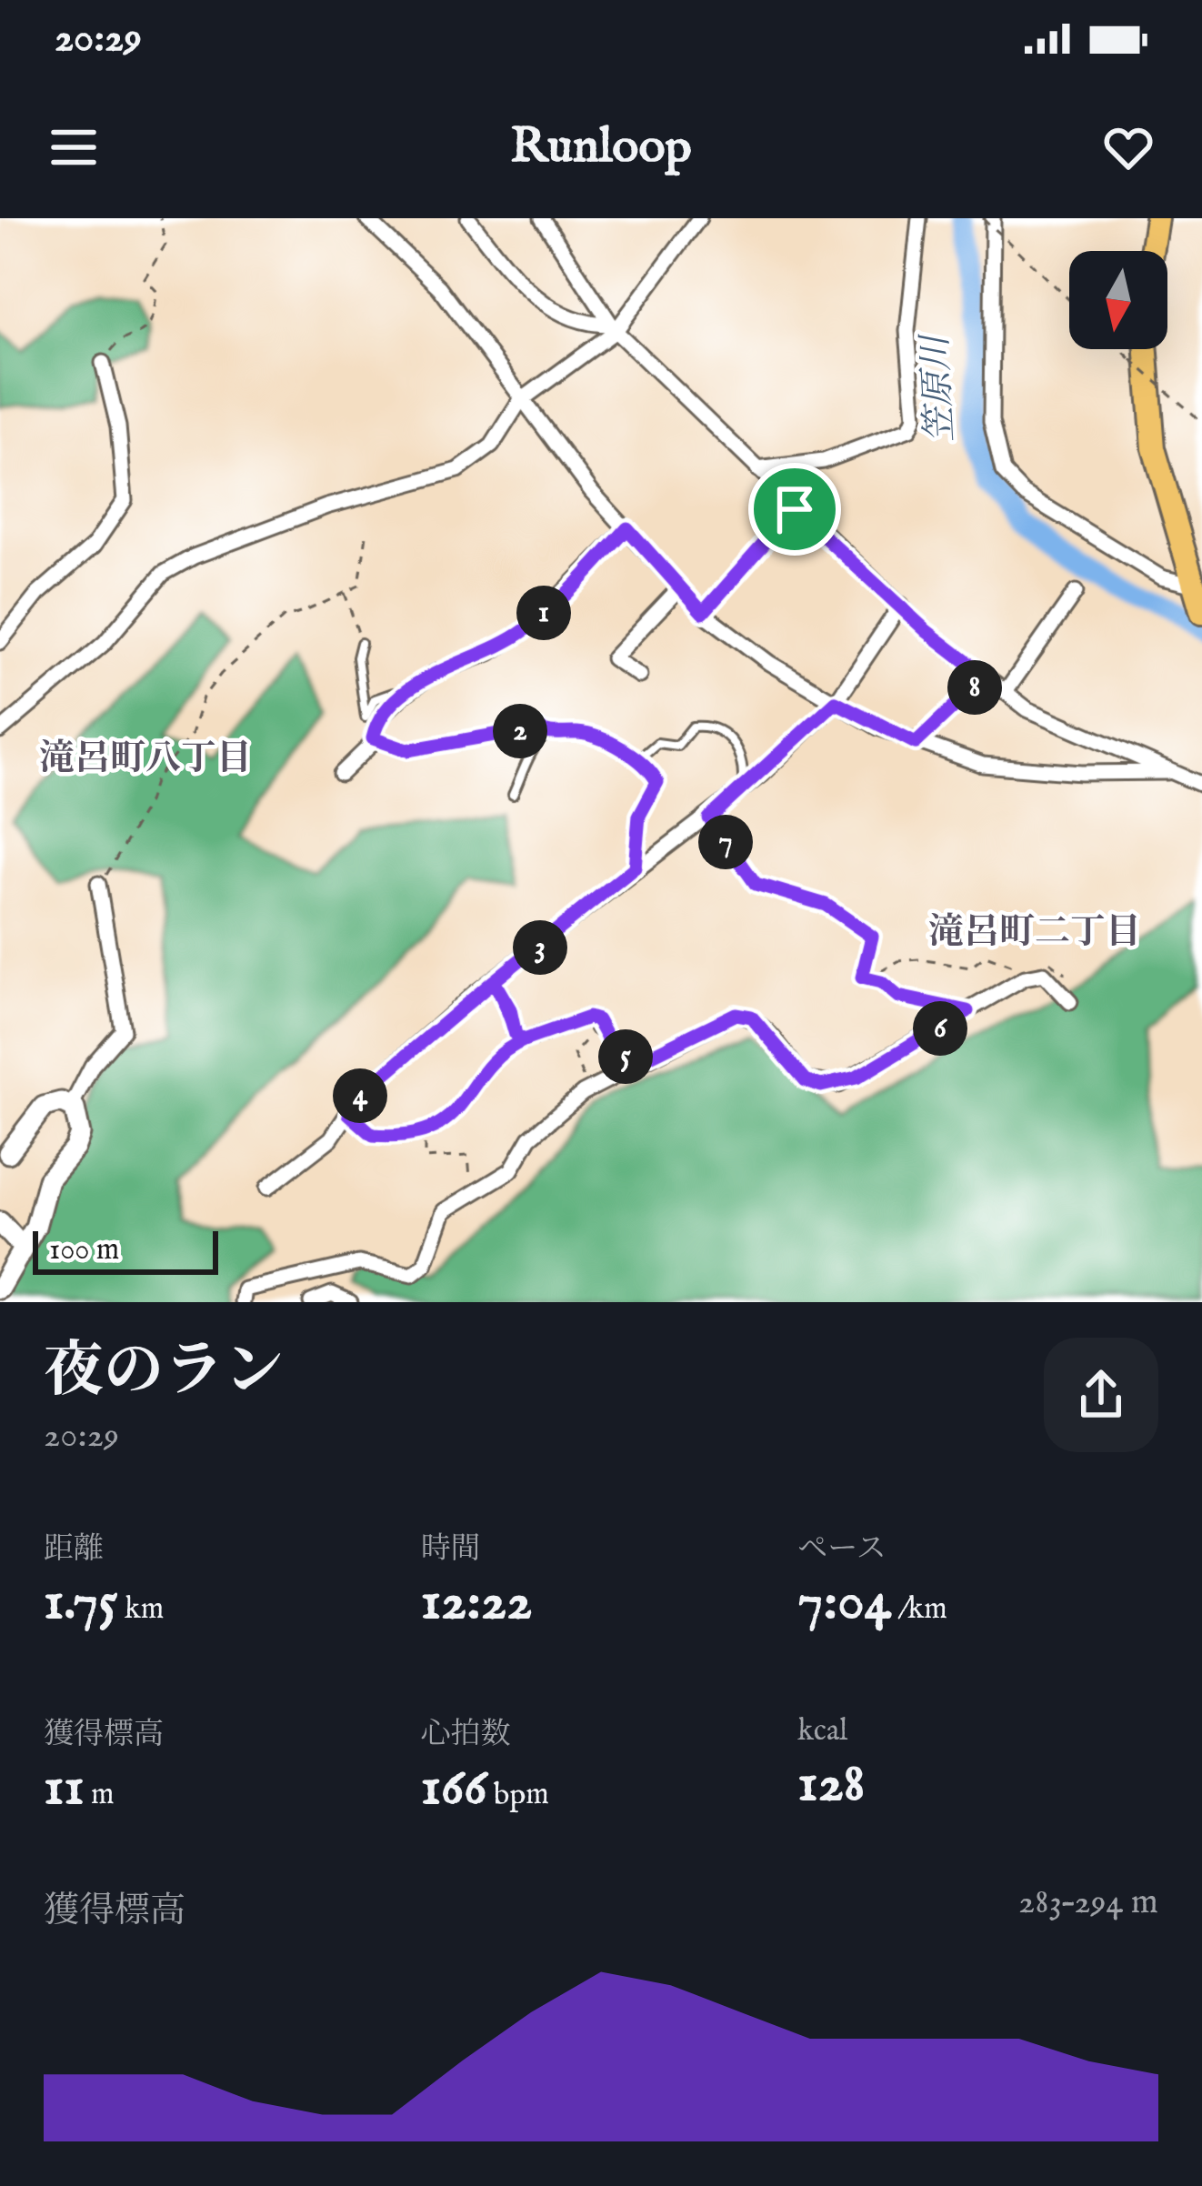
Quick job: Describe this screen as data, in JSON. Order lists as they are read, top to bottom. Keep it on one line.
{"districts":["滝呂町八丁目","滝呂町二丁目"],"water":["笠原川"],"scale_bar":"100 m","north":"bottom","page":{"status":"20:29","header":"Runloop","pins":["1","8","2","7","3","6","5","4"],"scale":"100 m","heading":["夜のラン","20:29"],"stats":[["距離","1.75 km"],["時間","12:22"],["ペース","7:04 /km"],["獲得標高","11 m"],["心拍数","166 bpm"],["kcal","128"]],"chart":["獲得標高","283–294 m"]}}
